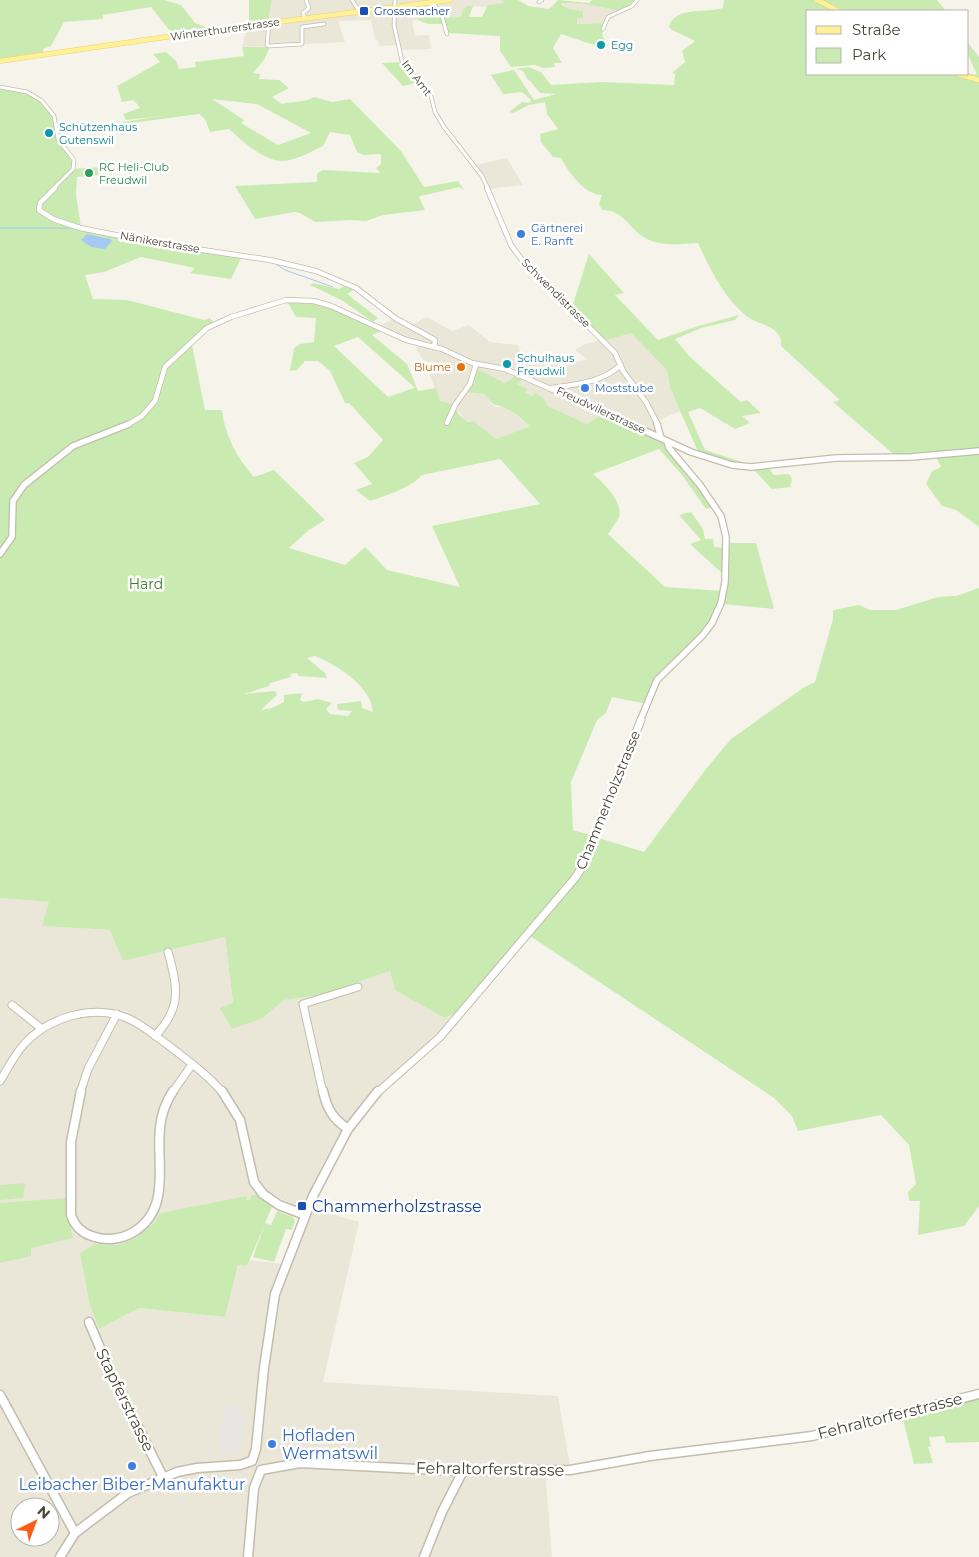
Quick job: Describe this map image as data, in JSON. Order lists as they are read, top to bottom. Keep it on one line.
{"streets":{"main road":["Winterthurerstrasse"],"street":["Im Amt","Nänikerstrasse","Schwendistrasse","Freudwilerstrasse","Chammerholzstrasse","Stapferstrasse","Fehraltorferstrasse"]},"crossings":[["Winterthurerstrasse","Im Amt"],["Im Amt","Schwendistrasse"],["Nänikerstrasse","Freudwilerstrasse"],["Schwendistrasse","Freudwilerstrasse"],["Schwendistrasse","Chammerholzstrasse"],["Freudwilerstrasse","Chammerholzstrasse"]],"parks":["Hard"],"places":{"transit":["Grossenacher","Chammerholzstrasse"],"other":["Egg","Schützenhaus Gutenswil","RC Heli-Club Freudwil","Gärtnerei E. Ranft","Schulhaus Freudwil","Blume","Moststube","Hofladen Wermatswil","Leibacher Biber-Manufaktur"]},"legend":["Straße","Park"],"north":"top right"}
